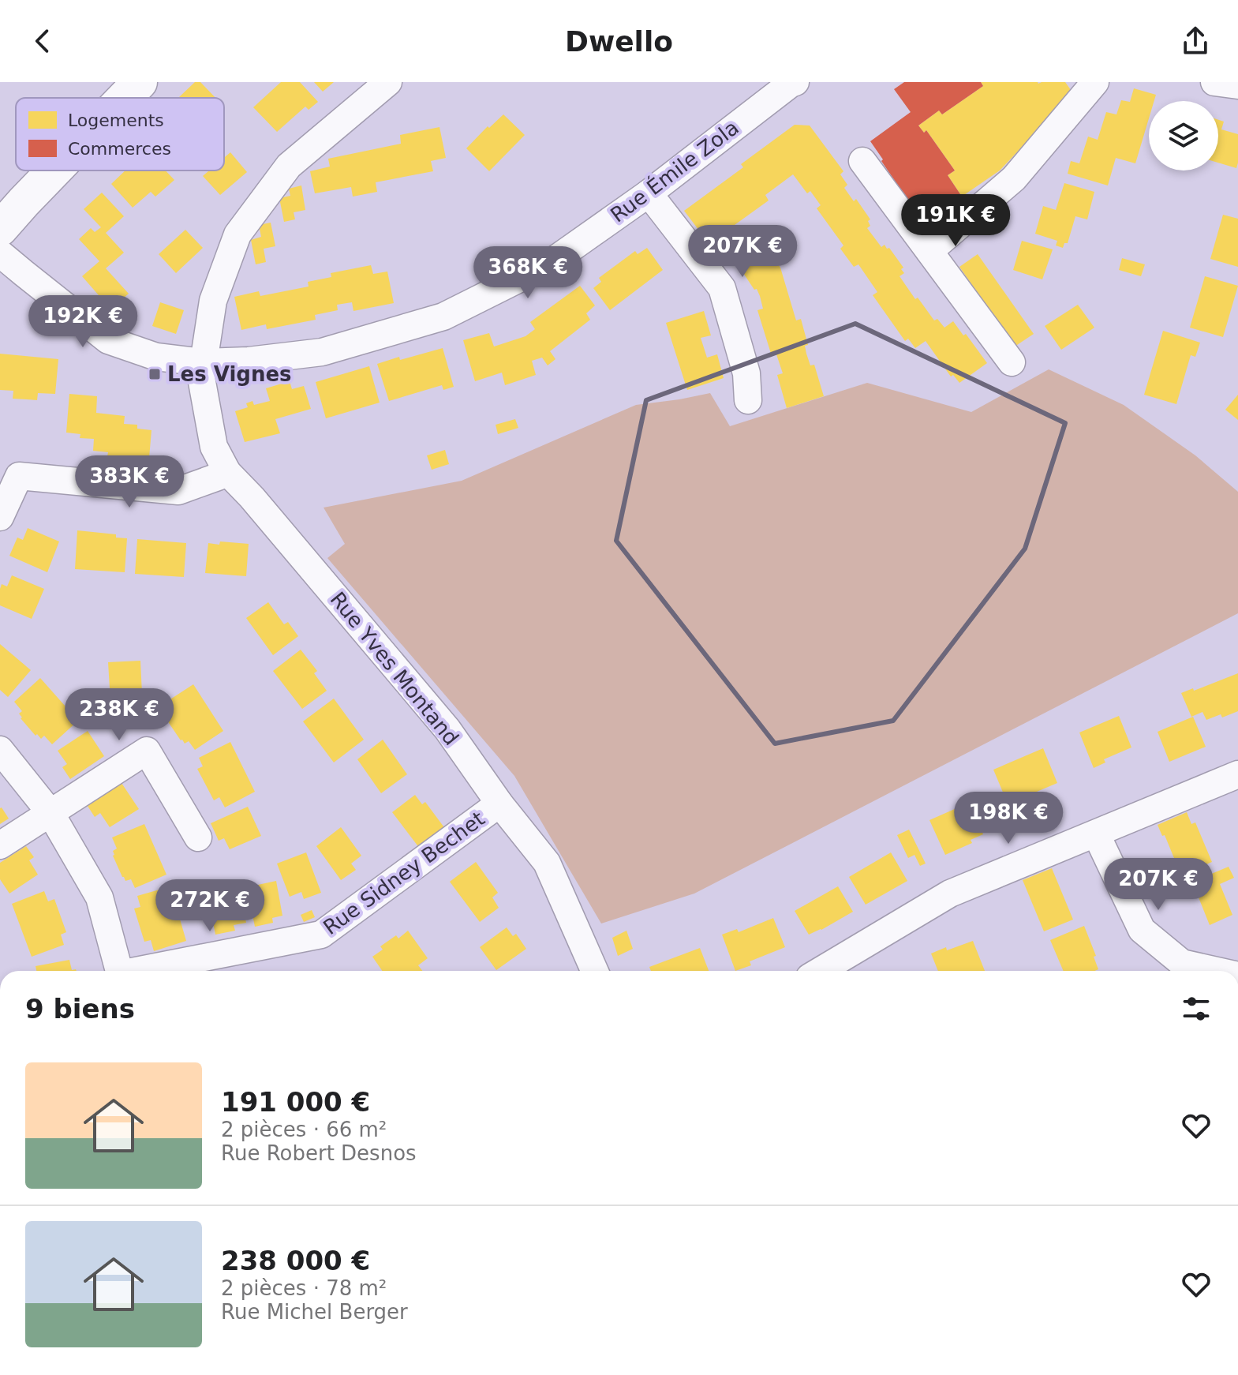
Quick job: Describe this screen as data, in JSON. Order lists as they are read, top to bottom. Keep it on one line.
{"streets":{"street":["Rue Émile Zola","Rue Yves Montand","Rue Sidney Bechet"]},"crossings":[["Rue Émile Zola","Rue Yves Montand"],["Rue Yves Montand","Rue Sidney Bechet"]],"places":{"transit":["Les Vignes"]},"legend":["Logements","Commerces"],"page":{"header":"Dwello","price":["191K €","207K €","368K €","192K €","383K €","238K €","198K €","207K €","272K €"],"heading":"9 biens","list":[{"name":"191 000 €","note":"2 pièces · 66 m² · Rue Robert Desnos"},{"name":"238 000 €","note":"2 pièces · 78 m² · Rue Michel Berger"}]}}
